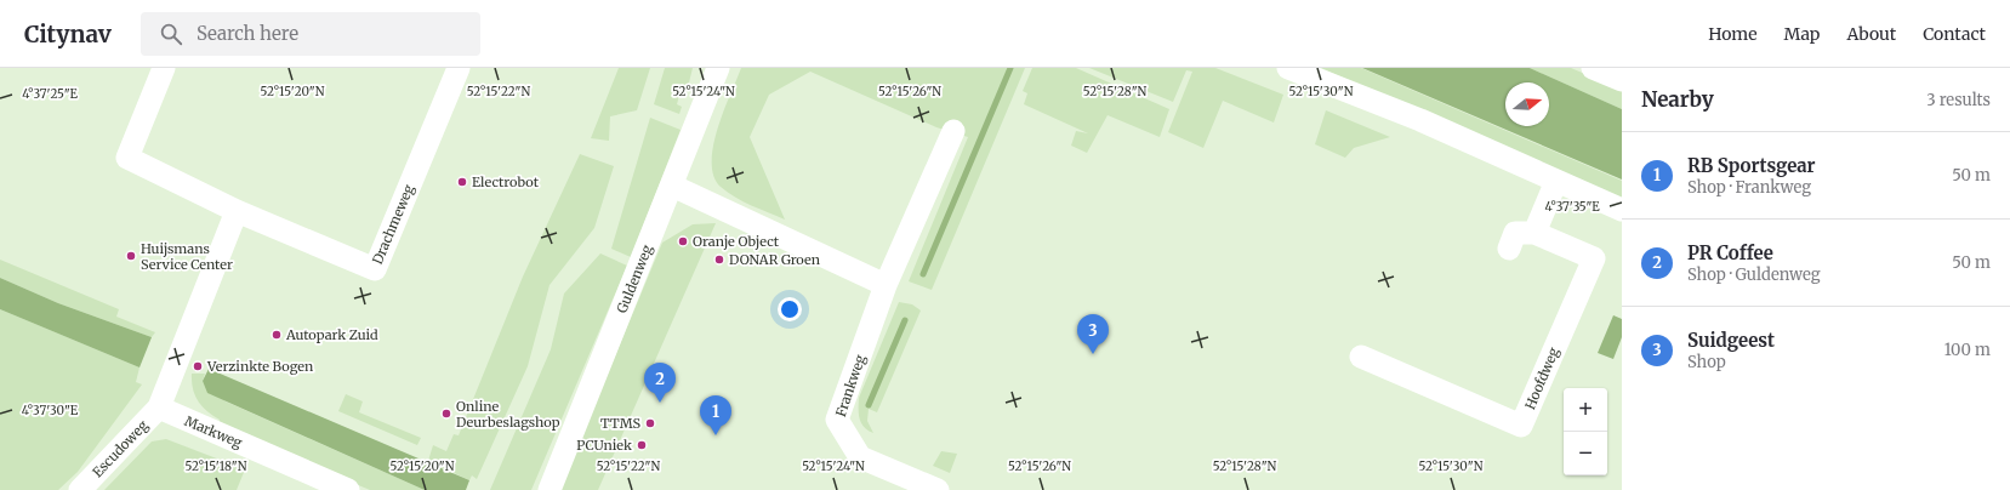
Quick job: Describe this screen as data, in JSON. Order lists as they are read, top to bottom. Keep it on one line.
{"streets":{"street":["Drachmeweg","Guldenweg","Hoofdweg","Frankweg","Markweg","Escudoweg"]},"crossings":[["Markweg","Escudoweg"]],"places":["Electrobot","Oranje Object","Huijsmans Service Center","DONAR Groen","Autopark Zuid","Verzinkte Bogen","Online Deurbeslagshop","TTMS","PCUniek"],"north":"right","page":{"header":"Citynav","search":"Search here","nav":["Home","Map","About","Contact"],"heading":["Nearby","3 results"],"list":[{"mark":"1","name":"RB Sportsgear","note":"Shop · Frankweg","value":"50 m"},{"mark":"2","name":"PR Coffee","note":"Shop · Guldenweg","value":"50 m"},{"mark":"3","name":"Suidgeest","note":"Shop","value":"100 m"}],"pins":["3","2","1"],"map_buttons":["+","−"]},"coordinates":["52°15'20\"N","52°15'22\"N","52°15'24\"N","52°15'26\"N","52°15'28\"N","52°15'30\"N","4°37'25\"E","4°37'35\"E","4°37'30\"E","52°15'18\"N"]}
